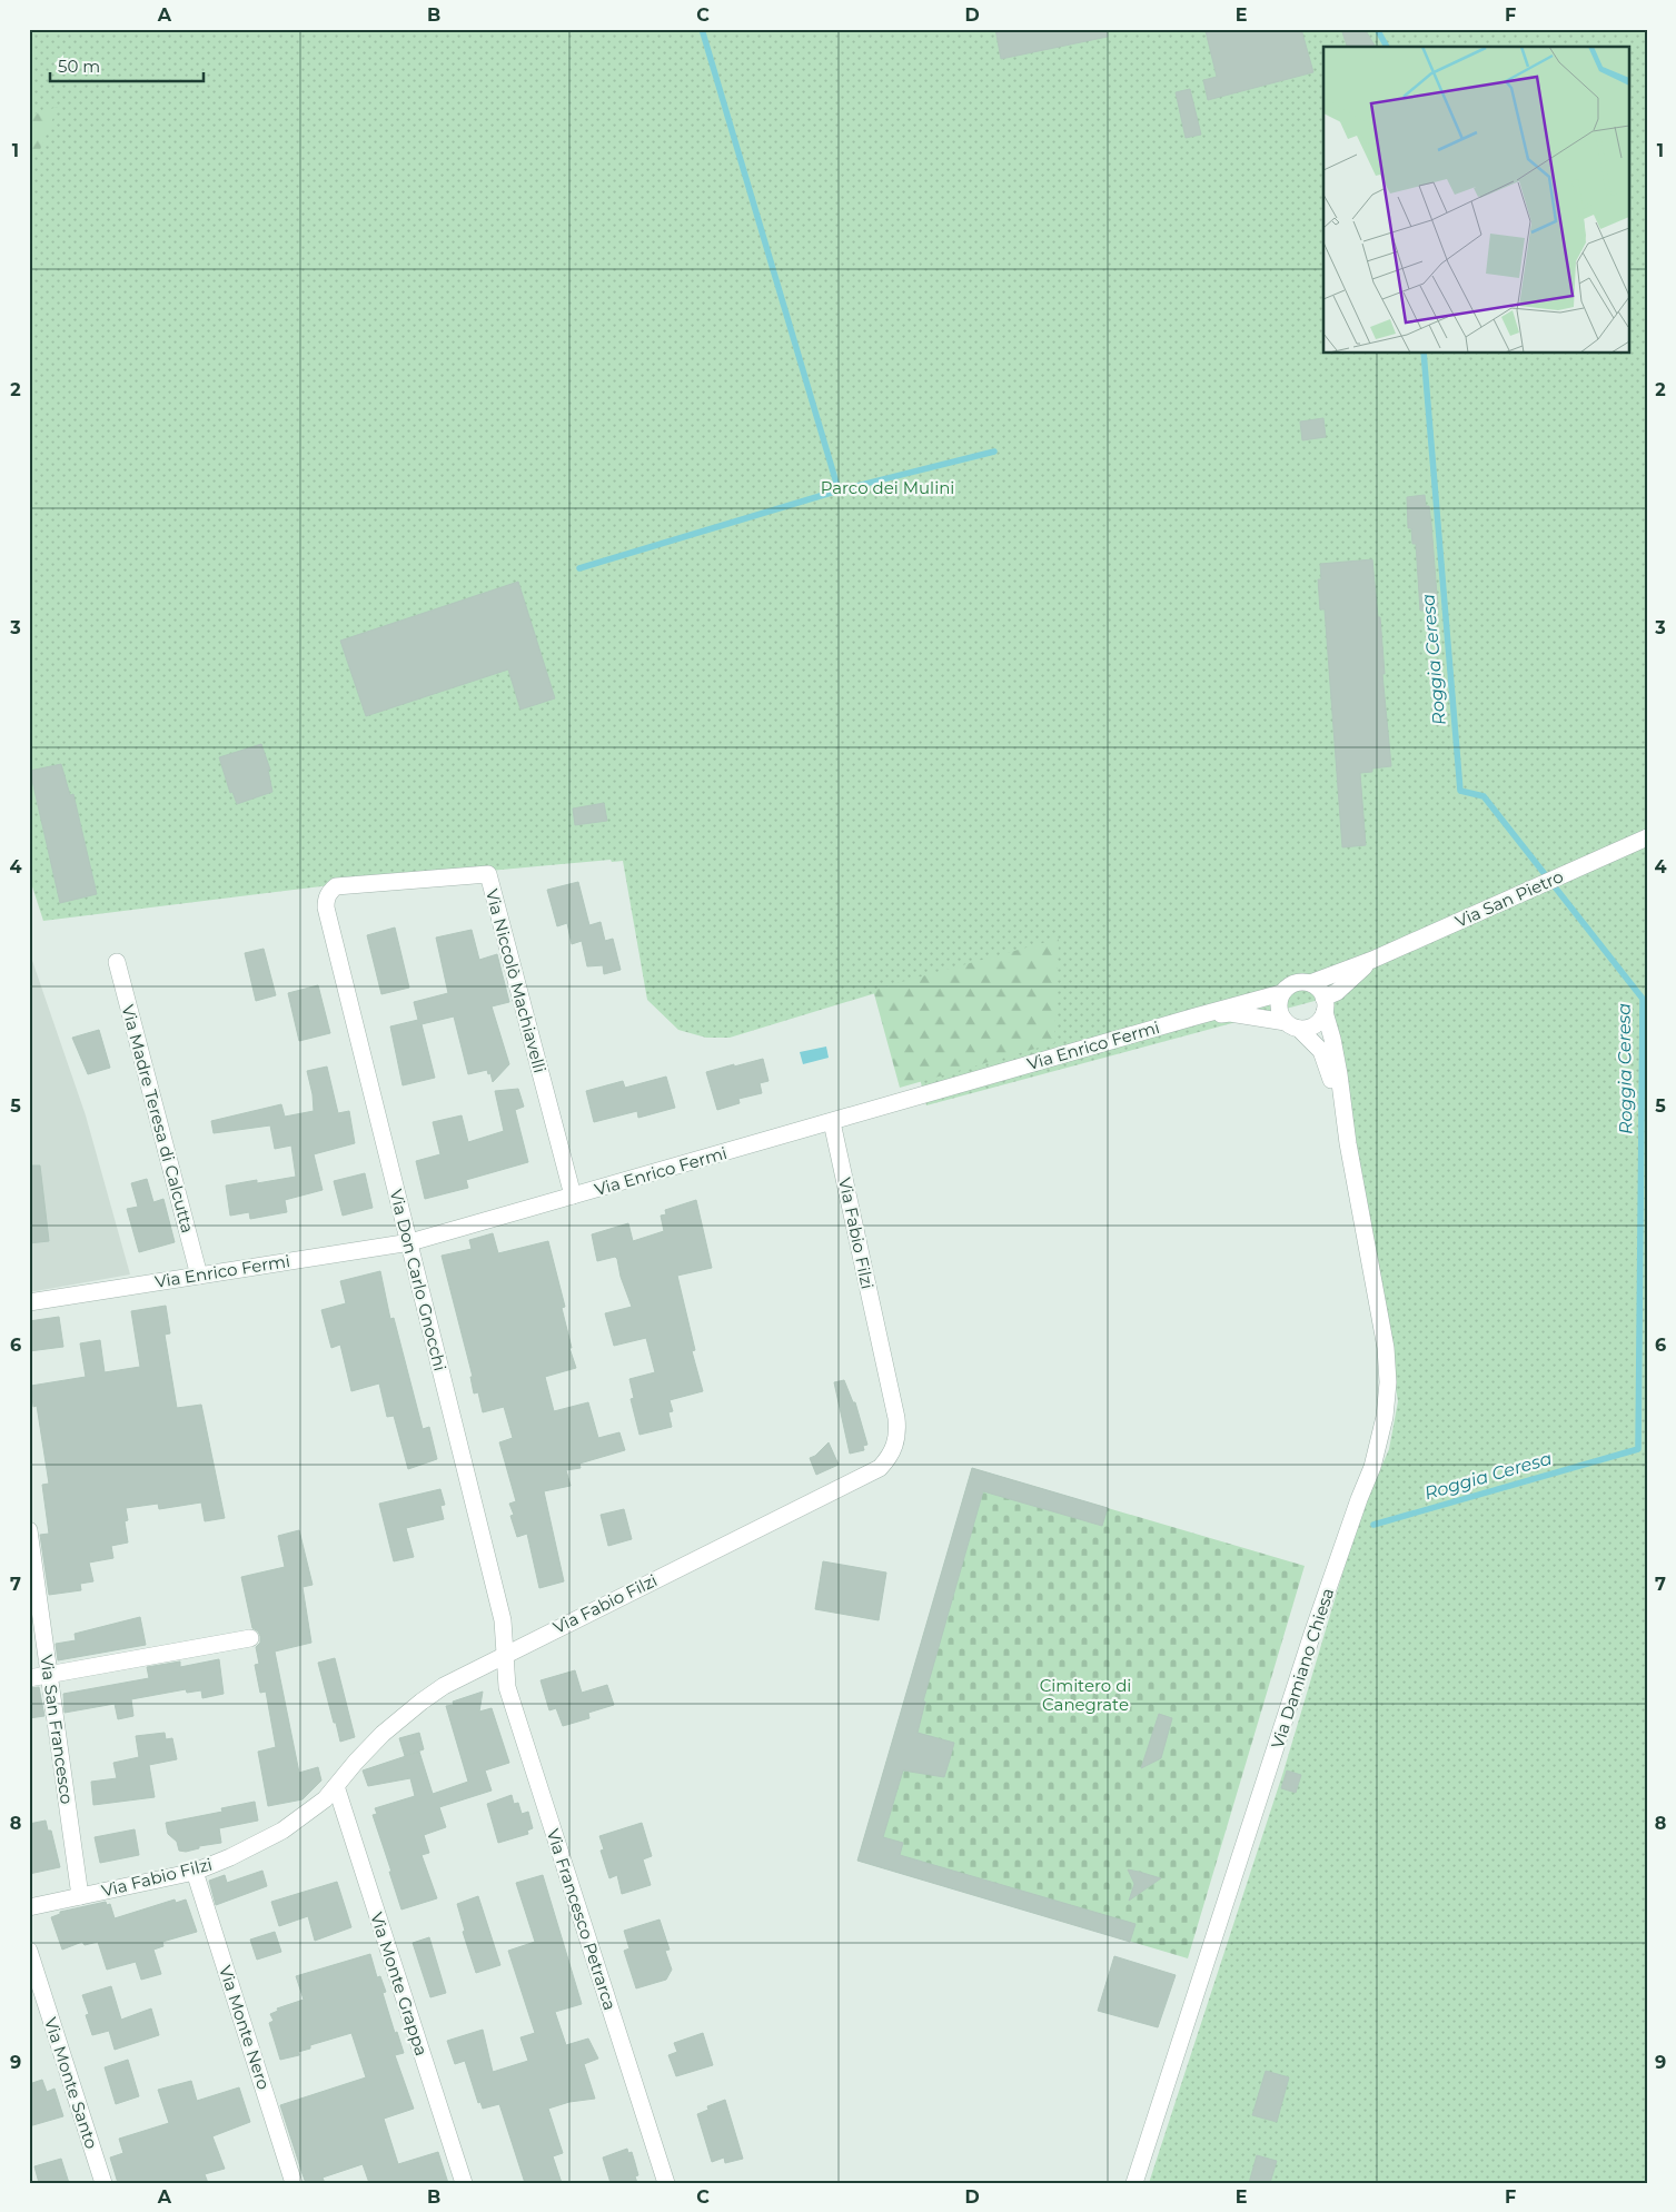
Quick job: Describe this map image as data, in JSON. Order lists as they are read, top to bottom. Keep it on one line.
{"streets":{"street":["Via San Pietro","Via Niccolò Machiavelli","Via Enrico Fermi","Via Madre Teresa di Calcutta","Via Fabio Filzi","Via Don Carlo Gnocchi","Via Damiano Chiesa","Via San Francesco","Via Francesco Petrarca","Via Monte Grappa","Via Monte Nero","Via Monte Santo"]},"crossings":[["Via San Pietro","Via Enrico Fermi"],["Via San Pietro","Via Damiano Chiesa"],["Via Niccolò Machiavelli","Via Enrico Fermi"],["Via Niccolò Machiavelli","Via Don Carlo Gnocchi"],["Via Enrico Fermi","Via Madre Teresa di Calcutta"],["Via Enrico Fermi","Via Fabio Filzi"],["Via Enrico Fermi","Via Don Carlo Gnocchi"],["Via Enrico Fermi","Via Damiano Chiesa"],["Via Fabio Filzi","Via Don Carlo Gnocchi"],["Via Fabio Filzi","Via San Francesco"],["Via Fabio Filzi","Via Francesco Petrarca"],["Via Fabio Filzi","Via Monte Grappa"],["Via Fabio Filzi","Via Monte Nero"],["Via Don Carlo Gnocchi","Via Francesco Petrarca"]],"water":["Roggia Ceresa"],"parks":["Parco dei Mulini","Cimitero di Canegrate"],"scale_bar":"50 m","grid":{"columns":["A","B","C","D","E","F"],"rows":["1","2","3","4","5","6","7","8","9"]}}
